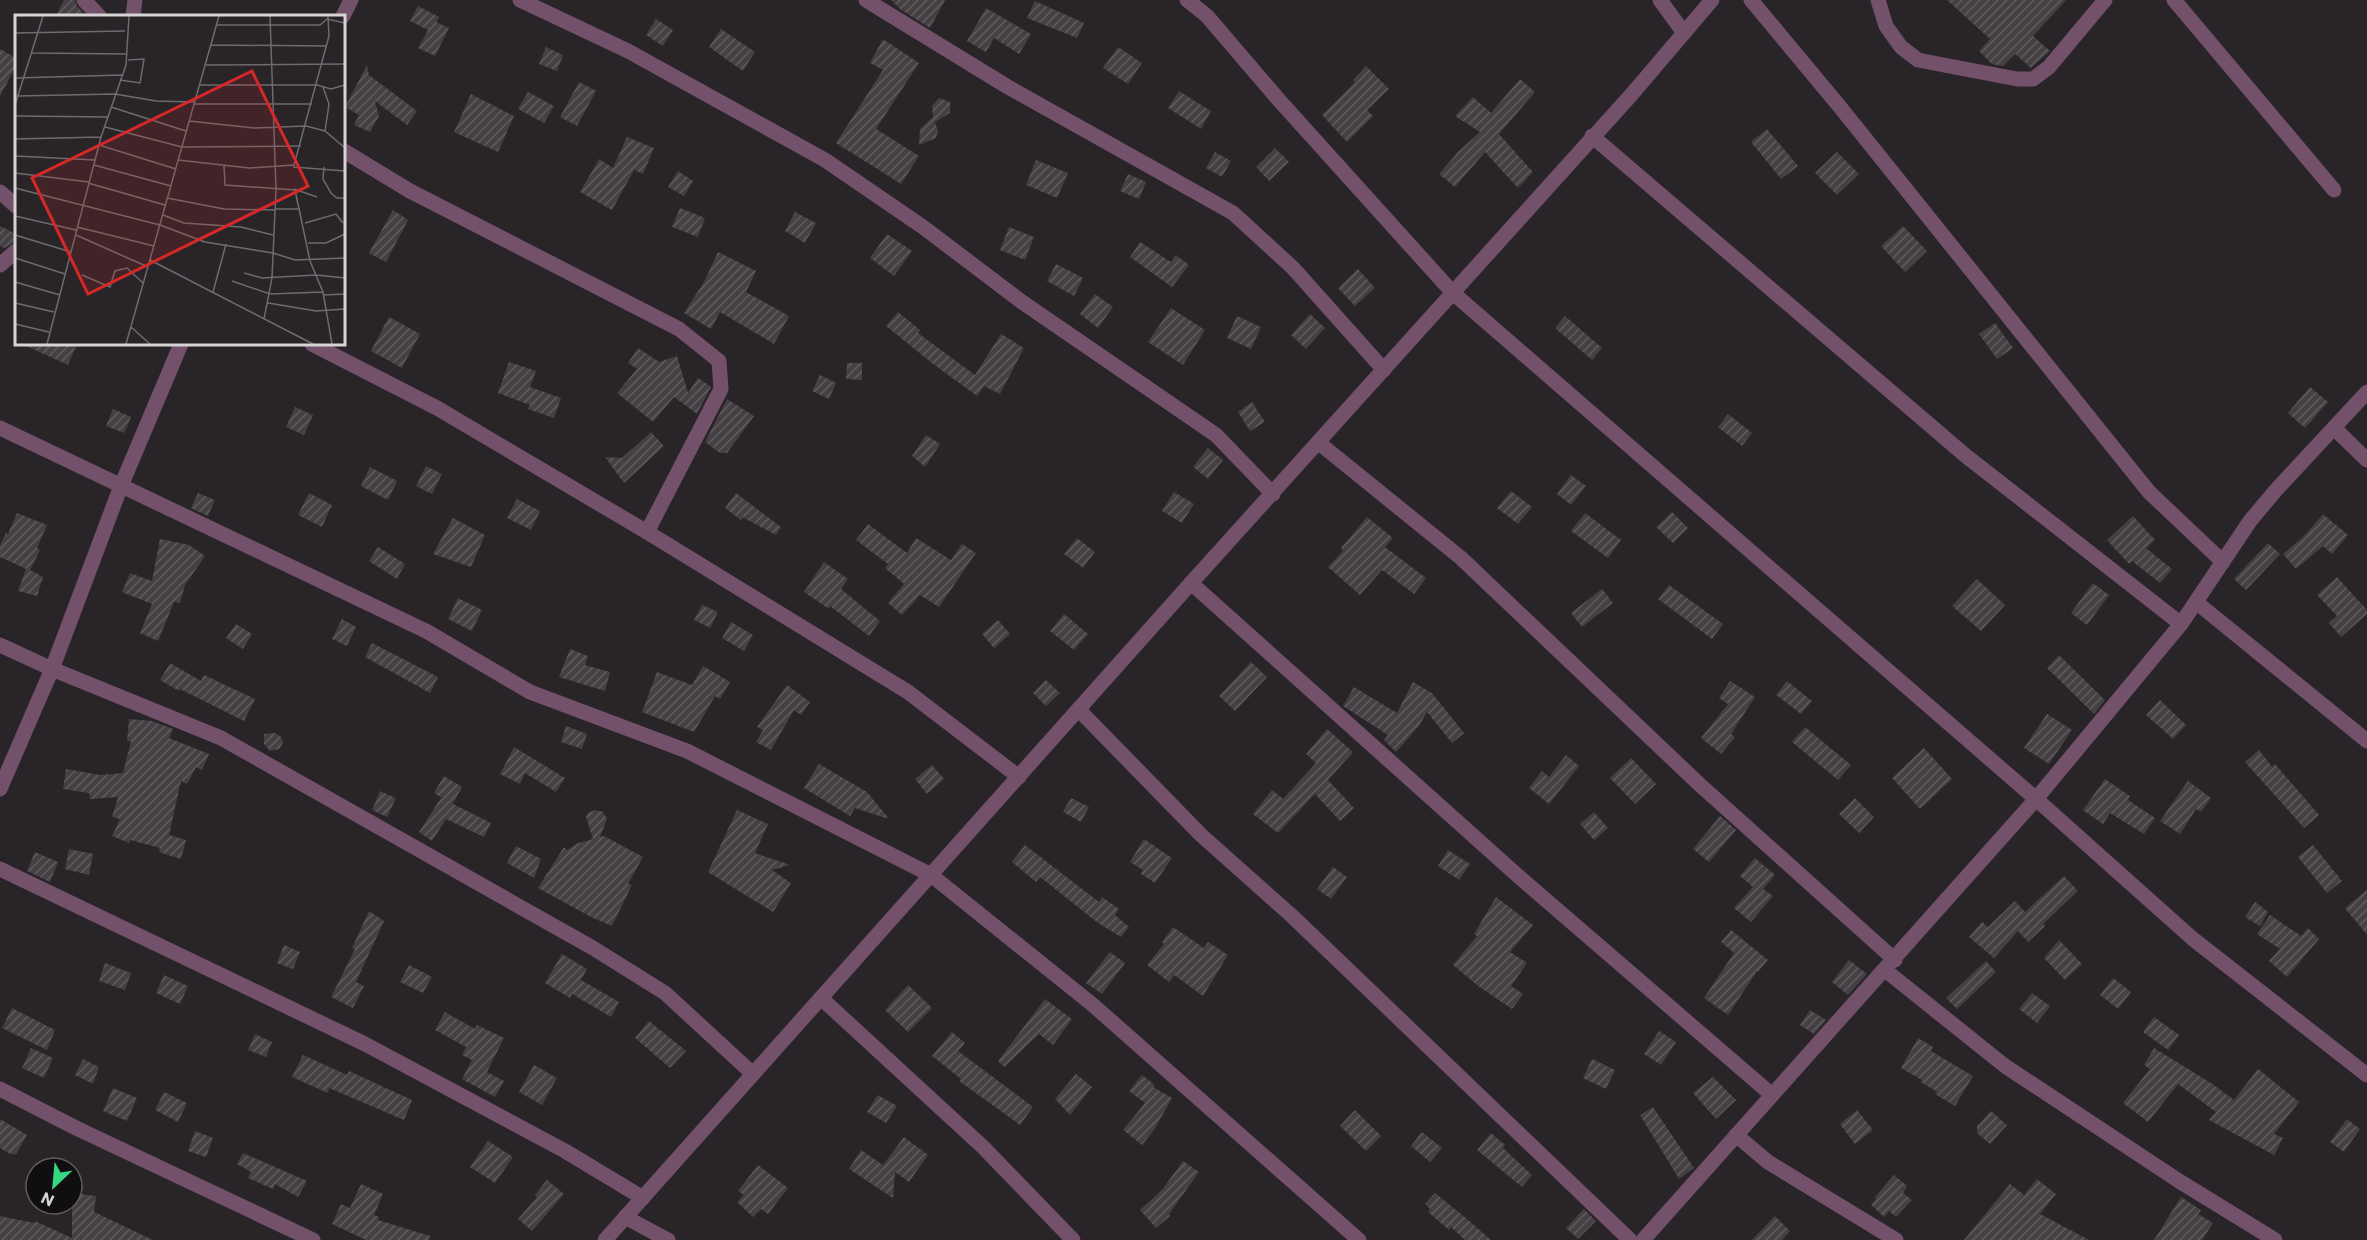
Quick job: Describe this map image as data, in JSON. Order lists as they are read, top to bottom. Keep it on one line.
{"north":"bottom left"}
